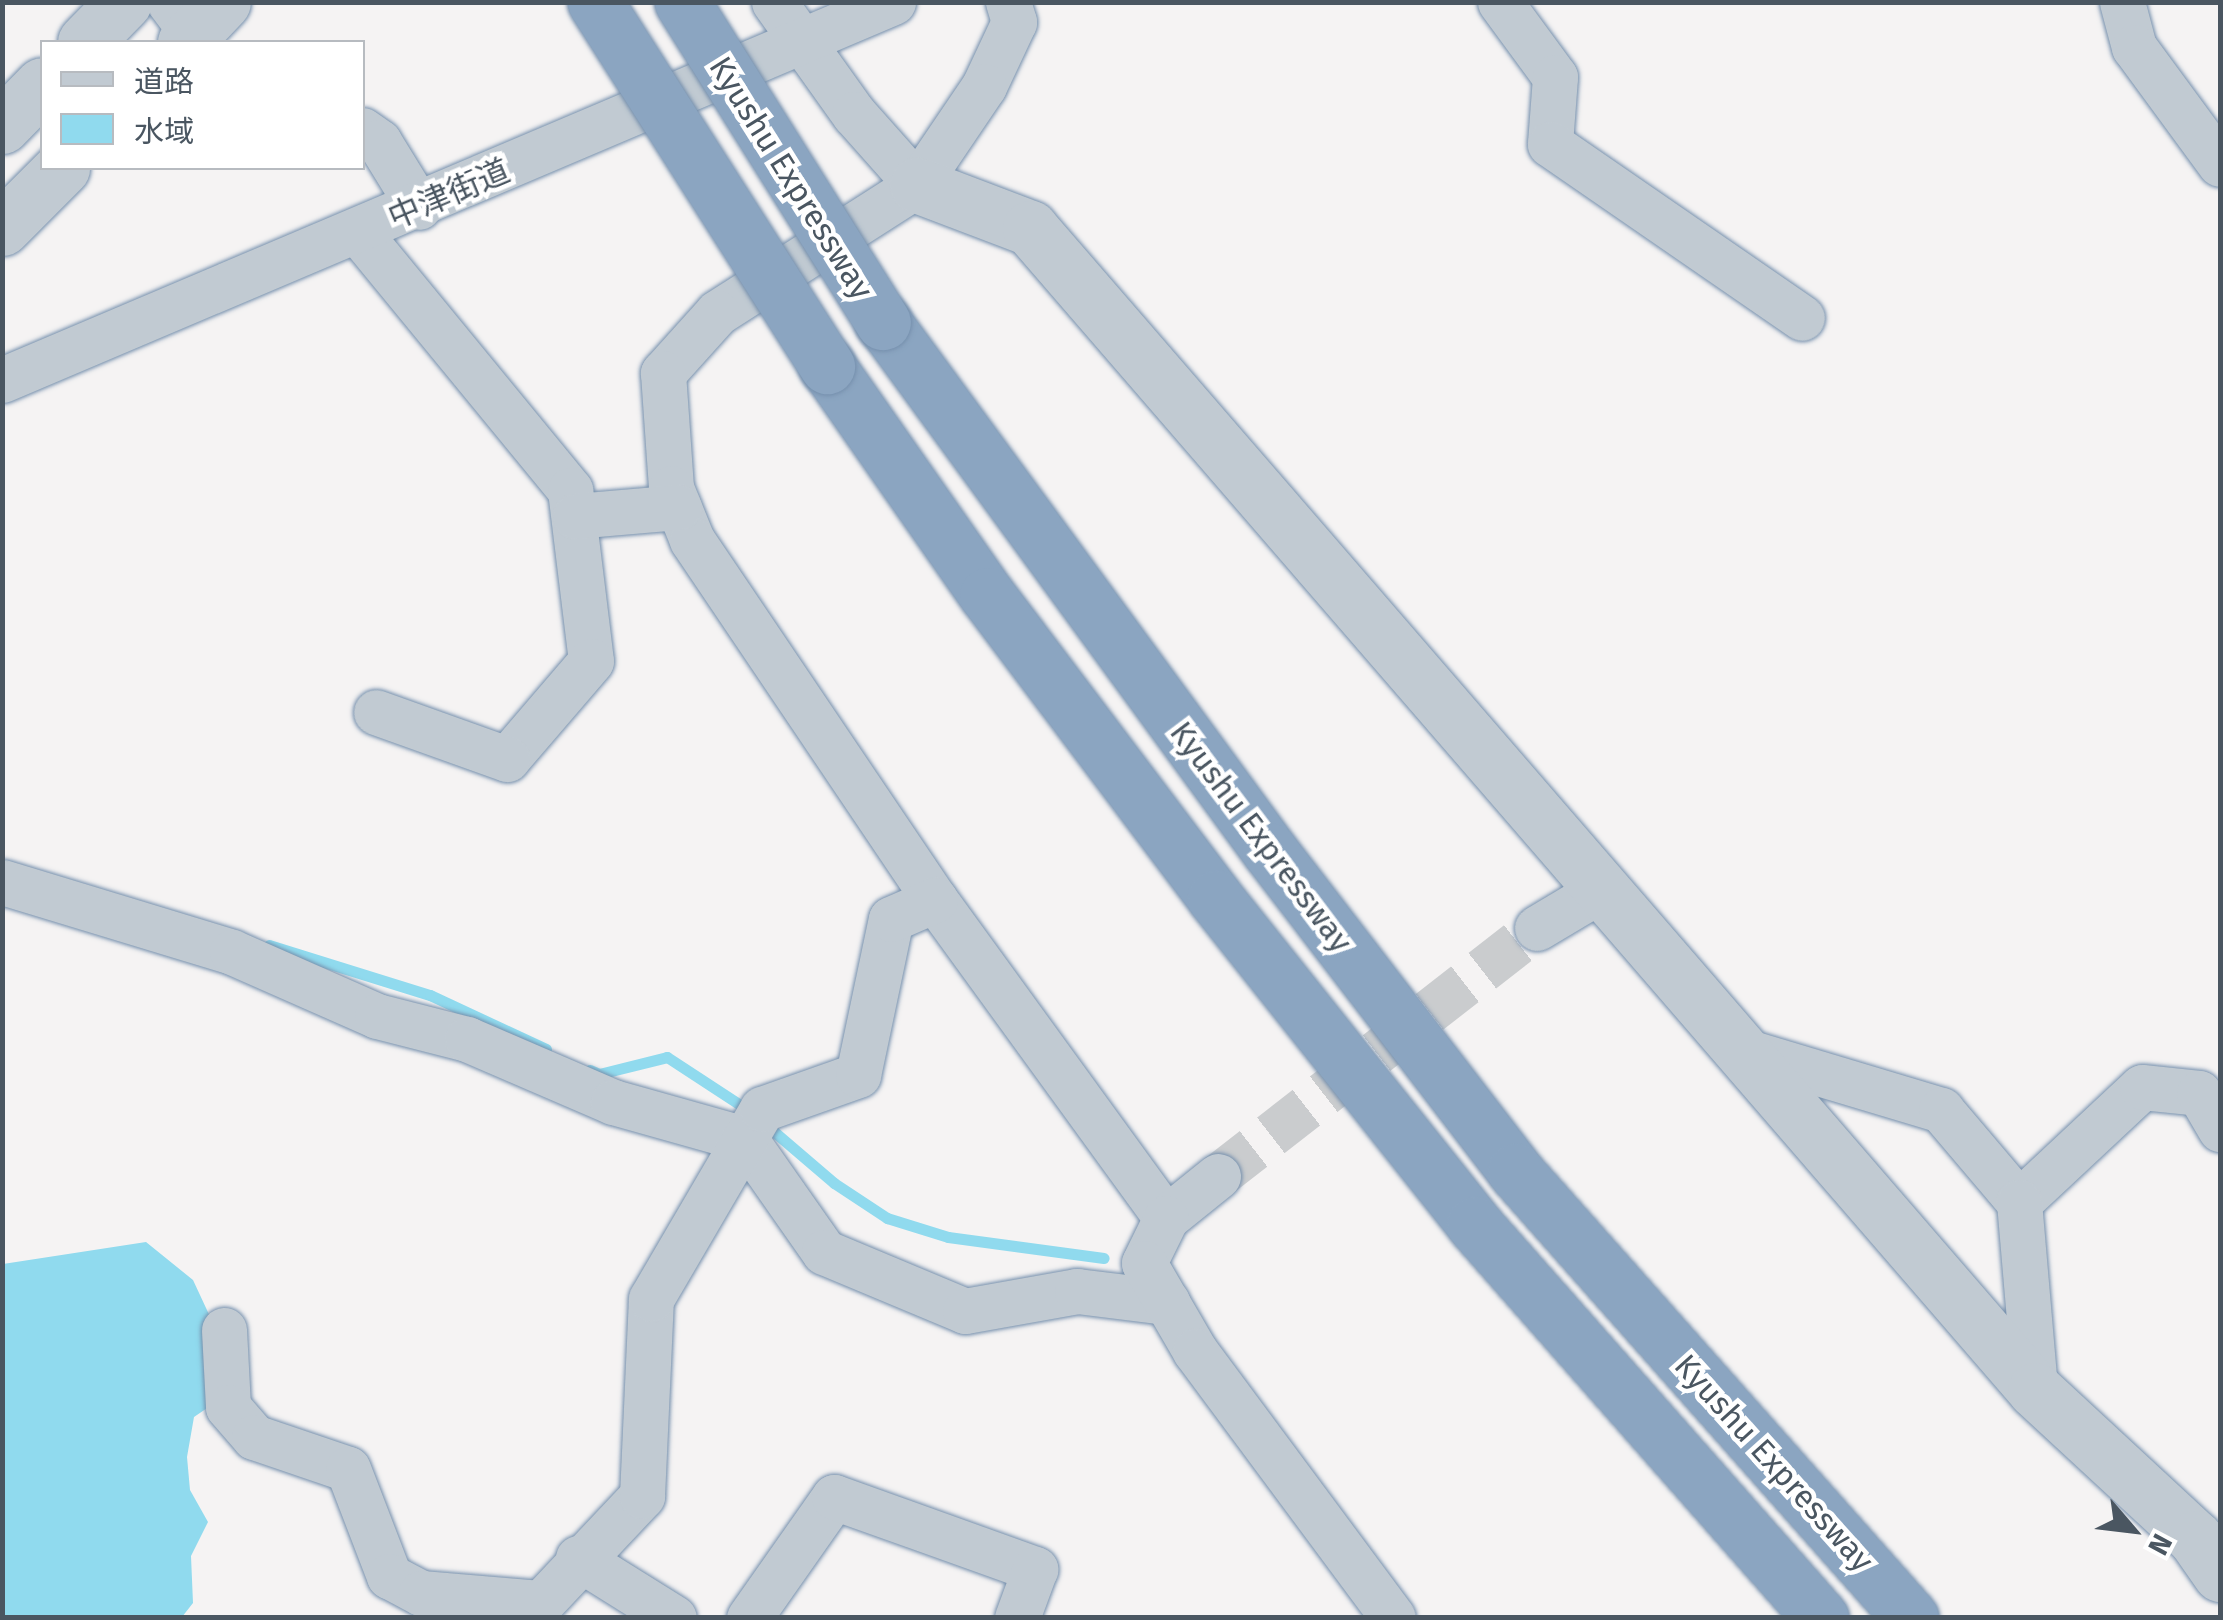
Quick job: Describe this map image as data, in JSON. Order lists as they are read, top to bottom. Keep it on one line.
{"streets":{"highway":["Kyushu Expressway"],"street":["中津街道"]},"legend":["道路","水域"],"north":"bottom right"}
